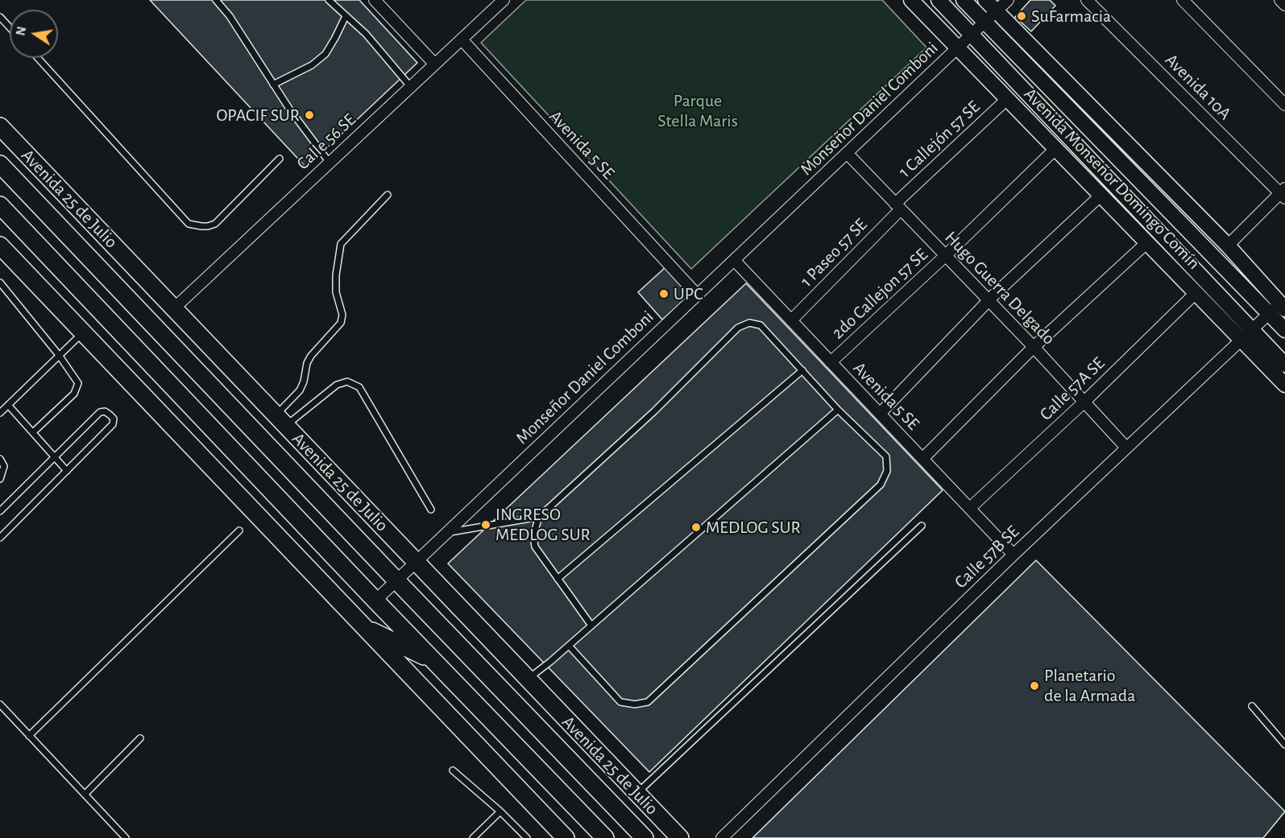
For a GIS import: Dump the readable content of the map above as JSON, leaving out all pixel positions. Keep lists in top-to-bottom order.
{
  "streets": {
    "main road": ["Avenida Monseñor Domingo Comín", "Avenida 25 de Julio"],
    "street": [
      "Avenida 10A",
      "Monseñor Daniel Comboni",
      "1 Callejón 57 SE",
      "Calle 56 SE",
      "Avenida 5 SE",
      "1 Paseo 57 SE",
      "Hugo Guerra Delgado",
      "2do Callejon 57 SE",
      "Calle 57A SE",
      "Calle 57B SE"
    ]
  },
  "crossings": [
    ["Monseñor Daniel Comboni", "Avenida 5 SE"],
    ["Monseñor Daniel Comboni", "Avenida Monseñor Domingo Comín"],
    ["Monseñor Daniel Comboni", "Avenida 25 de Julio"],
    ["Monseñor Daniel Comboni", "Hugo Guerra Delgado"],
    ["1 Callejón 57 SE", "Avenida Monseñor Domingo Comín"],
    ["1 Callejón 57 SE", "1 Paseo 57 SE"],
    ["1 Callejón 57 SE", "Hugo Guerra Delgado"],
    ["Calle 56 SE", "Avenida 5 SE"],
    ["Calle 56 SE", "Avenida 25 de Julio"],
    ["Avenida 5 SE", "1 Paseo 57 SE"],
    ["Avenida 5 SE", "2do Callejon 57 SE"],
    ["Avenida 5 SE", "Calle 57A SE"],
    ["Avenida 5 SE", "Calle 57B SE"],
    ["Avenida Monseñor Domingo Comín", "2do Callejon 57 SE"],
    ["Avenida Monseñor Domingo Comín", "Calle 57A SE"],
    ["Avenida Monseñor Domingo Comín", "Calle 57B SE"],
    ["1 Paseo 57 SE", "Hugo Guerra Delgado"],
    ["Hugo Guerra Delgado", "2do Callejon 57 SE"],
    ["Hugo Guerra Delgado", "Calle 57A SE"],
    ["Hugo Guerra Delgado", "Calle 57B SE"]
  ],
  "parks": ["Parque Stella Maris"],
  "places": [
    "SuFarmacia",
    "OPACIF SUR",
    "UPC",
    "INGRESO MEDLOG SUR",
    "MEDLOG SUR",
    "Planetario de la Armada"
  ],
  "north": "left"
}
